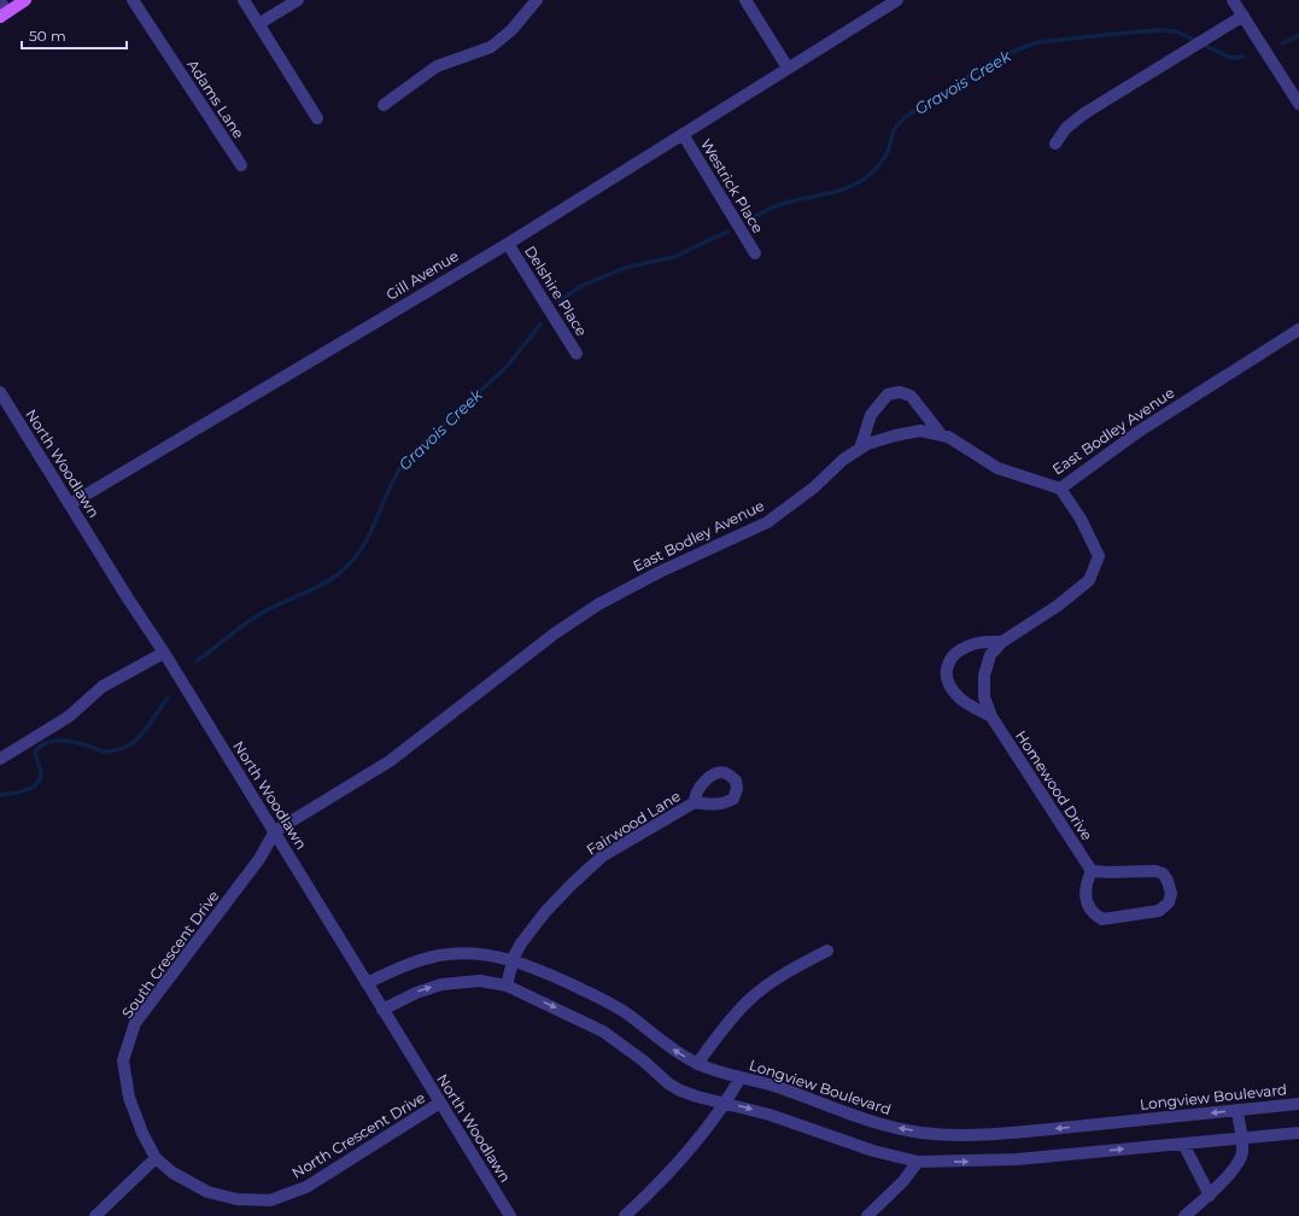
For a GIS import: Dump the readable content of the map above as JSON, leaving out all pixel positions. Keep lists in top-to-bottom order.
{
  "streets": {
    "street": [
      "Adams Lane",
      "Westrick Place",
      "Gill Avenue",
      "Delshire Place",
      "East Bodley Avenue",
      "North Woodlawn",
      "Homewood Drive",
      "Fairwood Lane",
      "South Crescent Drive",
      "Longview Boulevard",
      "North Crescent Drive"
    ]
  },
  "crossings": [
    ["Westrick Place", "Gill Avenue"],
    ["Gill Avenue", "Delshire Place"],
    ["Gill Avenue", "North Woodlawn"],
    ["East Bodley Avenue", "North Woodlawn"],
    ["East Bodley Avenue", "Homewood Drive"],
    ["East Bodley Avenue", "South Crescent Drive"],
    ["North Woodlawn", "South Crescent Drive"],
    ["North Woodlawn", "Longview Boulevard"],
    ["North Woodlawn", "North Crescent Drive"],
    ["Fairwood Lane", "Longview Boulevard"],
    ["South Crescent Drive", "North Crescent Drive"]
  ],
  "water": ["Gravois Creek"],
  "scale_bar": "50 m"
}
